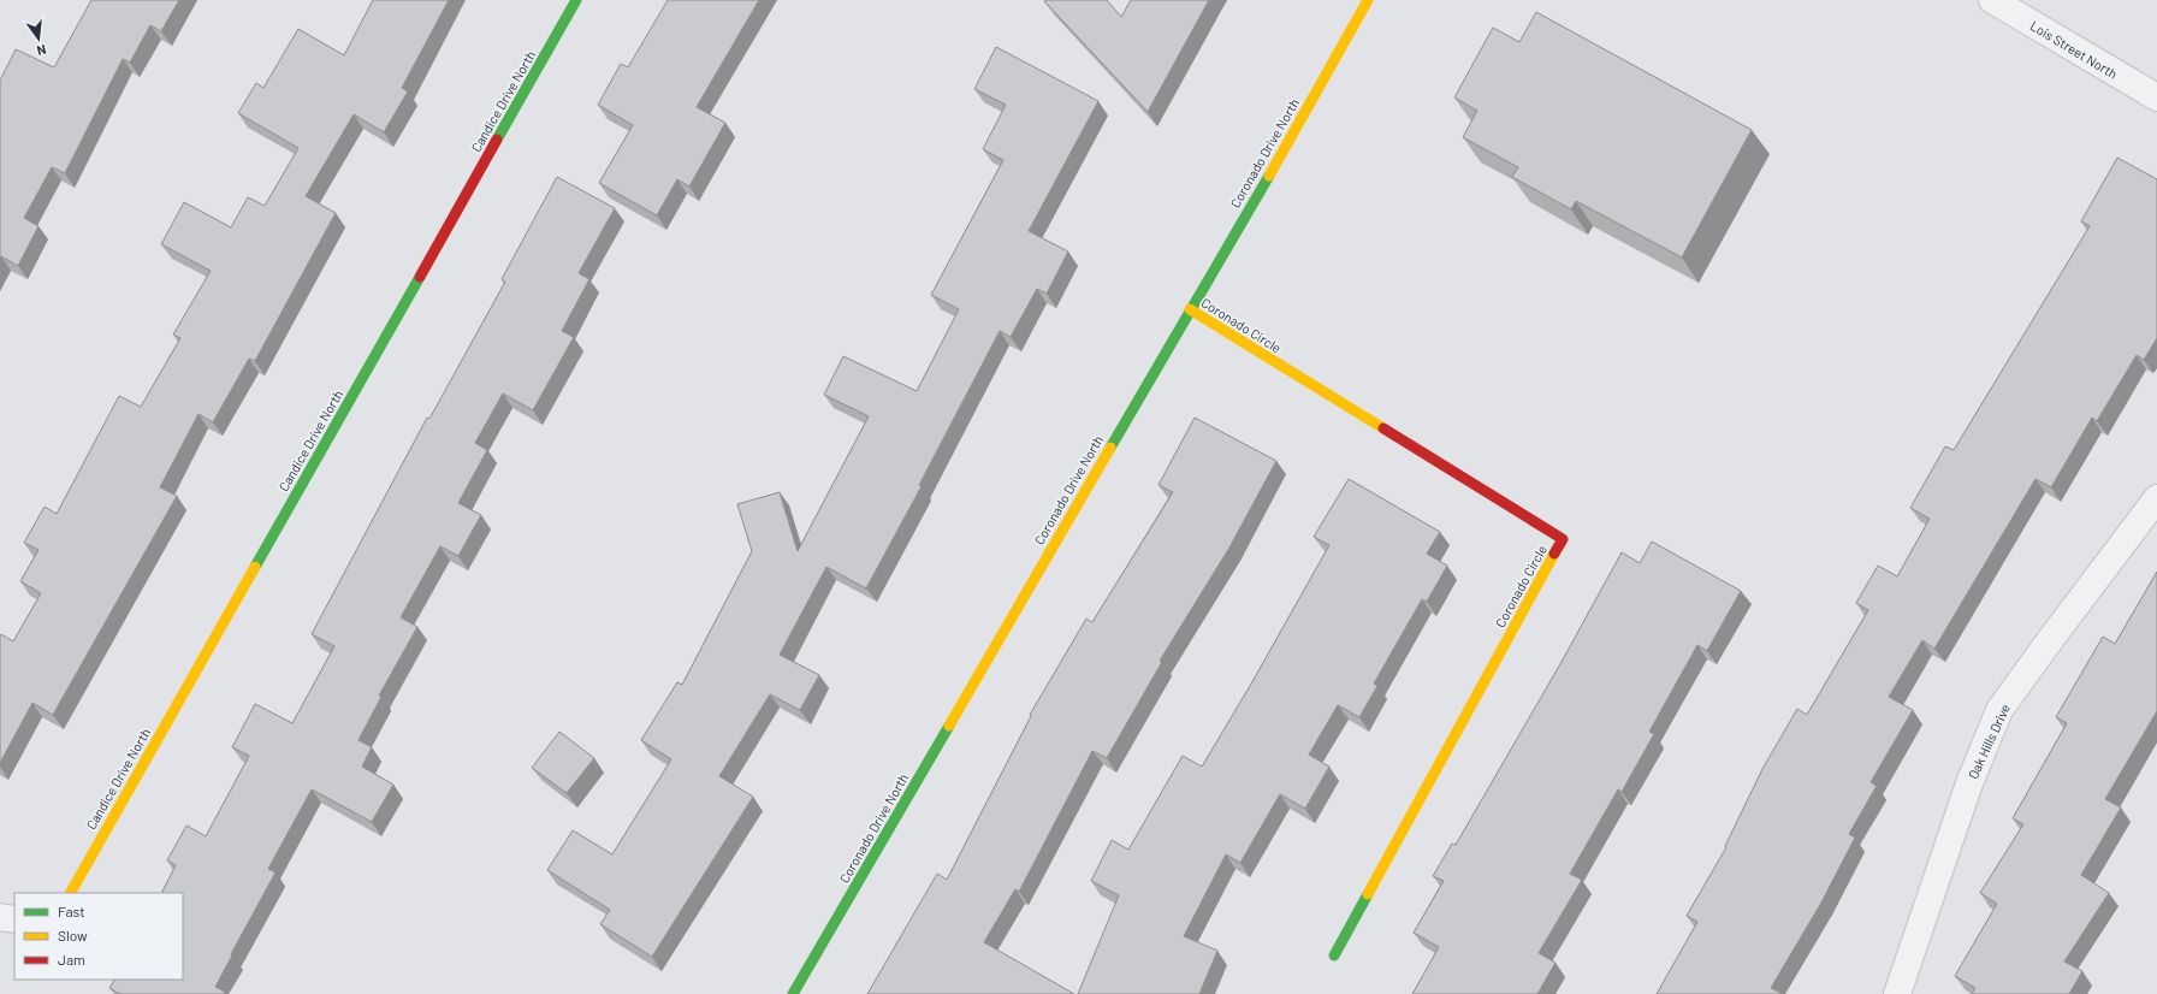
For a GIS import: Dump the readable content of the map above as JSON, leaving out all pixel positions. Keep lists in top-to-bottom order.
{
  "streets": {
    "street": [
      "Lois Street North",
      "Candice Drive North",
      "Coronado Drive North",
      "Coronado Circle",
      "Oak Hills Drive"
    ]
  },
  "crossings": [
    ["Coronado Drive North", "Coronado Circle"]
  ],
  "legend": ["Fast", "Slow", "Jam"],
  "north": "bottom"
}
